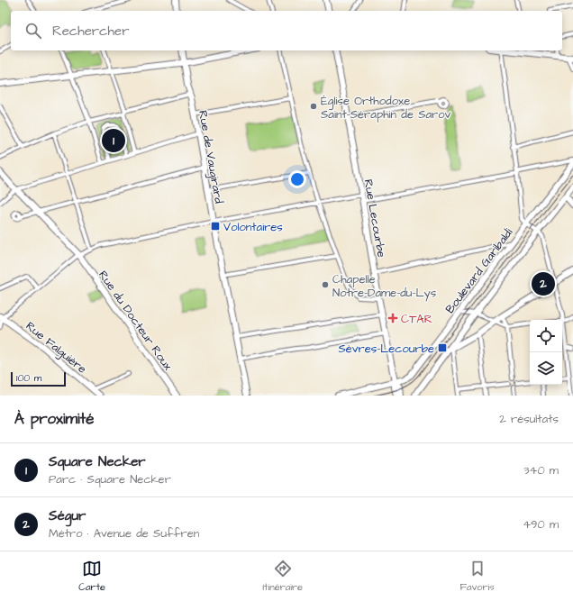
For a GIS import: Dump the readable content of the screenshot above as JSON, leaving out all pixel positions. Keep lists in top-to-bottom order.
{
  "streets": {
    "main road": [
      "Rue de Vaugirard",
      "Rue Lecourbe",
      "Boulevard Garibaldi",
      "Rue du Docteur Roux",
      "Rue Falguière"
    ]
  },
  "crossings": [
    ["Rue Lecourbe", "Boulevard Garibaldi"]
  ],
  "places": {
    "other": ["Église Orthodoxe Saint-Séraphin de Sarov", "Chapelle Notre-Dame-du-Lys"],
    "transit": ["Volontaires", "Sèvres-Lecourbe"],
    "health": ["CTAR"]
  },
  "scale_bar": "100 m",
  "page": {
    "search": "Rechercher",
    "pins": ["1", "2"],
    "scale": "100 m",
    "heading": ["À proximité", "2 résultats"],
    "list": [
      {
        "mark": "1",
        "name": "Square Necker",
        "note": "Parc · Square Necker",
        "value": "340 m"
      },
      {
        "mark": "2",
        "name": "Ségur",
        "note": "Métro · Avenue de Suffren",
        "value": "490 m"
      }
    ],
    "nav": ["Carte", "Itinéraire", "Favoris"]
  }
}
